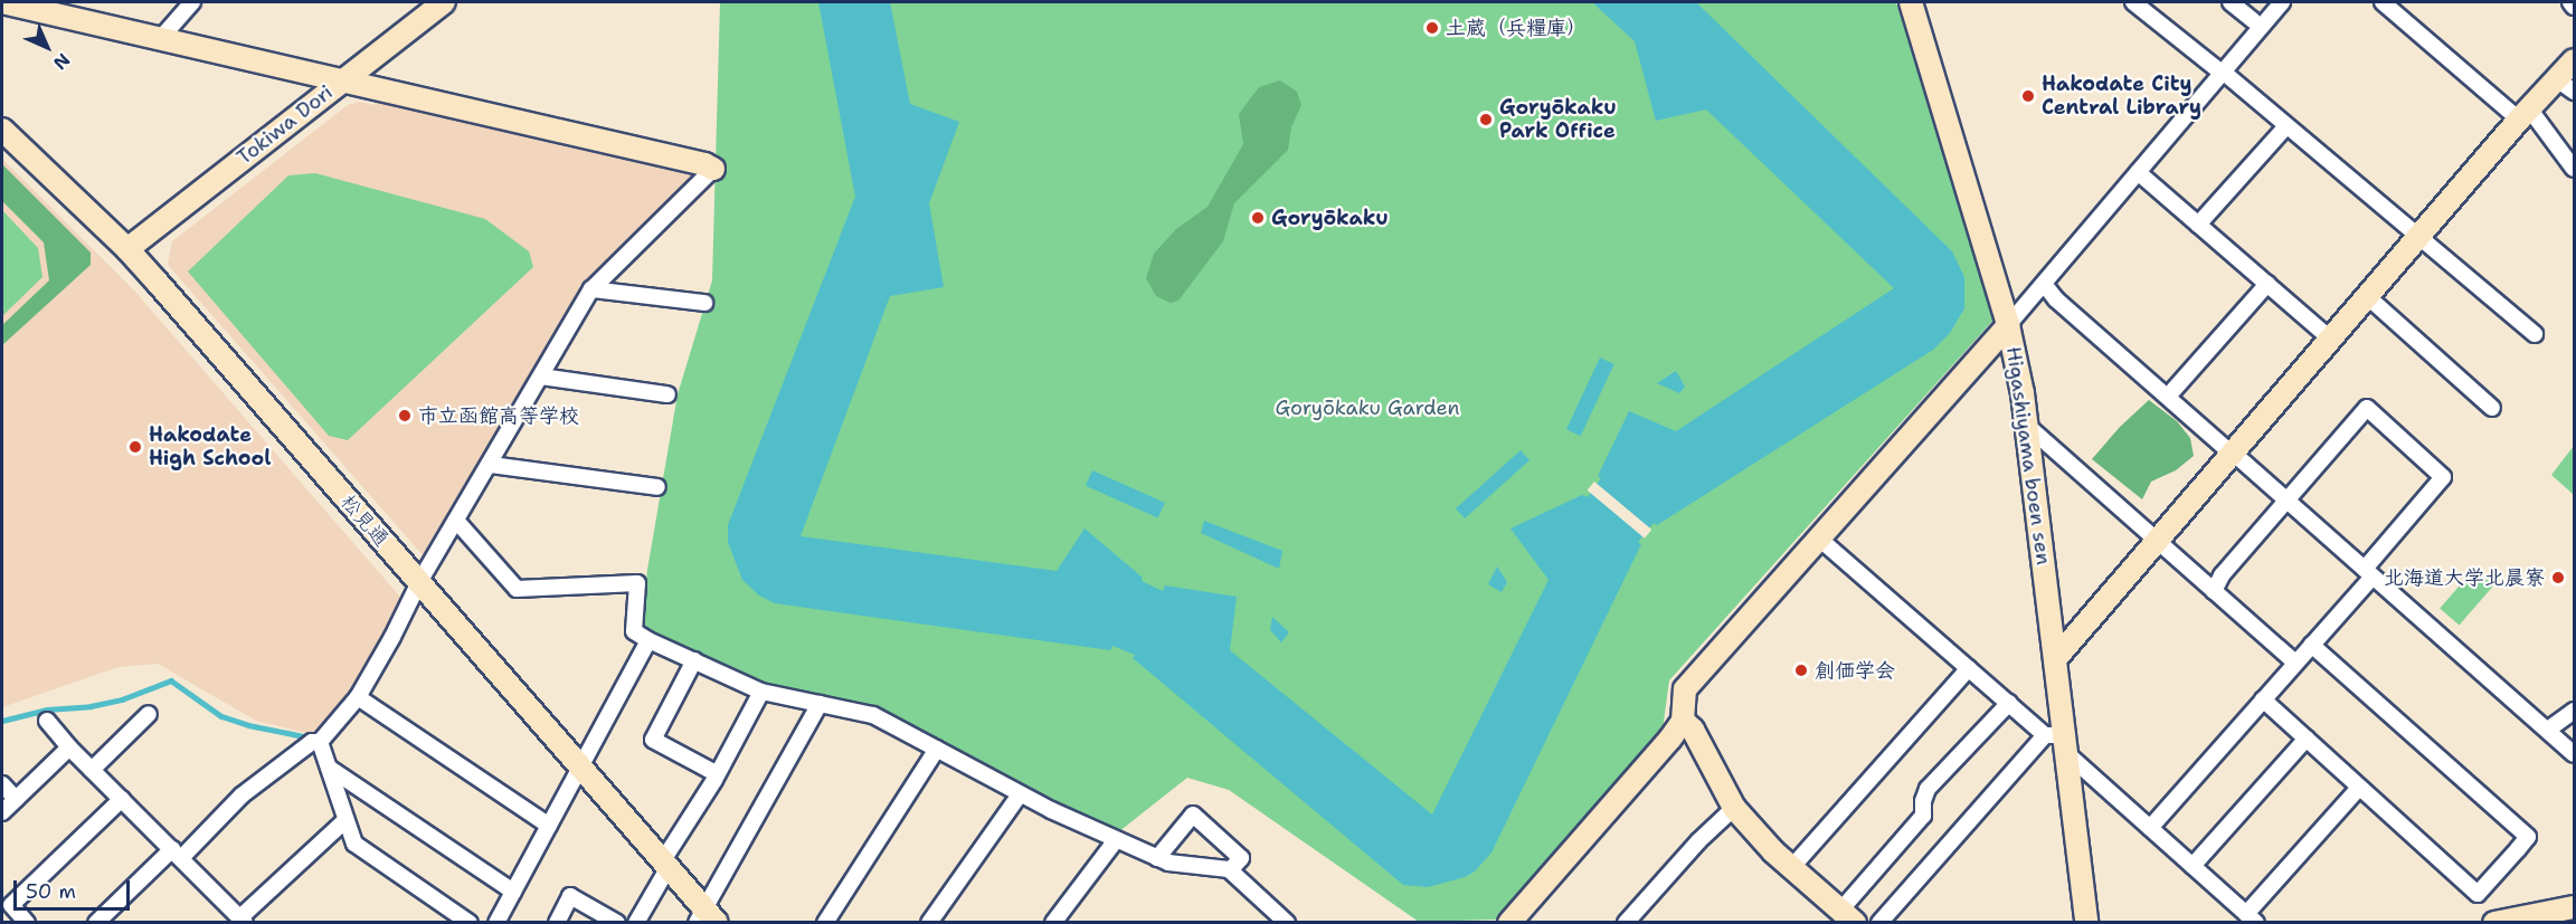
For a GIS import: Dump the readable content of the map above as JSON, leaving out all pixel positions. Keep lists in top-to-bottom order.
{
  "streets": {
    "street": ["Tokiwa Dori", "Higashiyama boen sen", "松見通"]
  },
  "crossings": [
    ["Tokiwa Dori", "松見通"]
  ],
  "parks": ["Goryōkaku Garden"],
  "places": [
    "土蔵（兵糧庫）",
    "Hakodate City Central Library",
    "Goryōkaku Park Office",
    "Goryōkaku",
    "市立函館高等学校",
    "Hakodate High School",
    "北海道大学北晨寮",
    "創価学会"
  ],
  "scale_bar": "50 m",
  "north": "bottom right"
}
